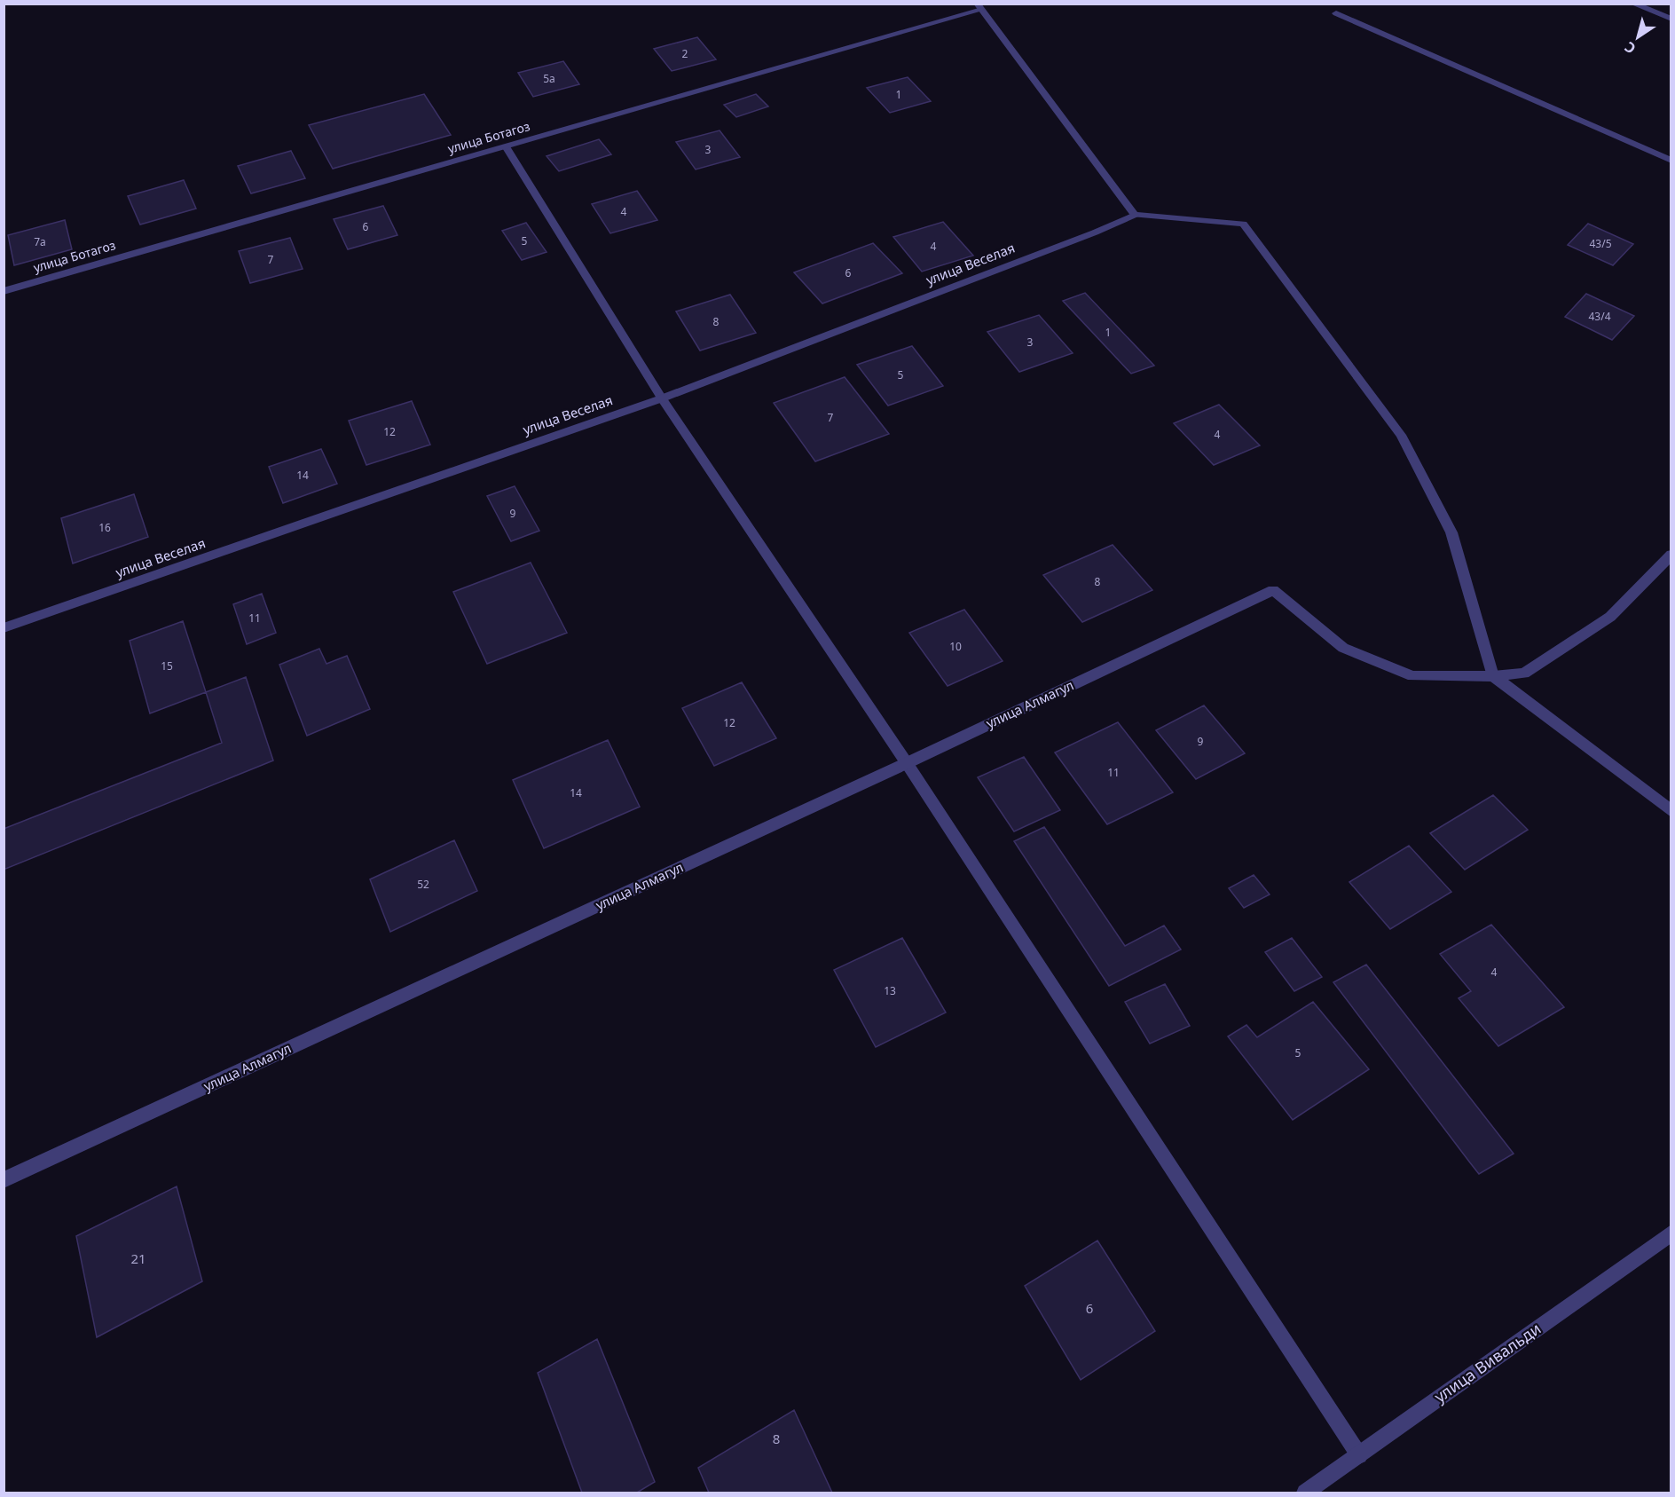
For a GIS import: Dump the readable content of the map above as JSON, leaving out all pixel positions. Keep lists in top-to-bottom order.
{
  "streets": {
    "street": [
      "улица Ботагоз",
      "улица Веселая",
      "улица Алмагул",
      "улица Вивальди"
    ]
  },
  "house_numbers": [
    "2",
    "5а",
    "1",
    "3",
    "4",
    "6",
    "5",
    "7а",
    "43/5",
    "4",
    "7",
    "6",
    "43/4",
    "8",
    "1",
    "3",
    "5",
    "7",
    "12",
    "4",
    "14",
    "9",
    "16",
    "8",
    "11",
    "10",
    "15",
    "12",
    "9",
    "11",
    "14",
    "52",
    "4",
    "13",
    "5",
    "21",
    "6",
    "8"
  ],
  "north": "bottom left"
}
